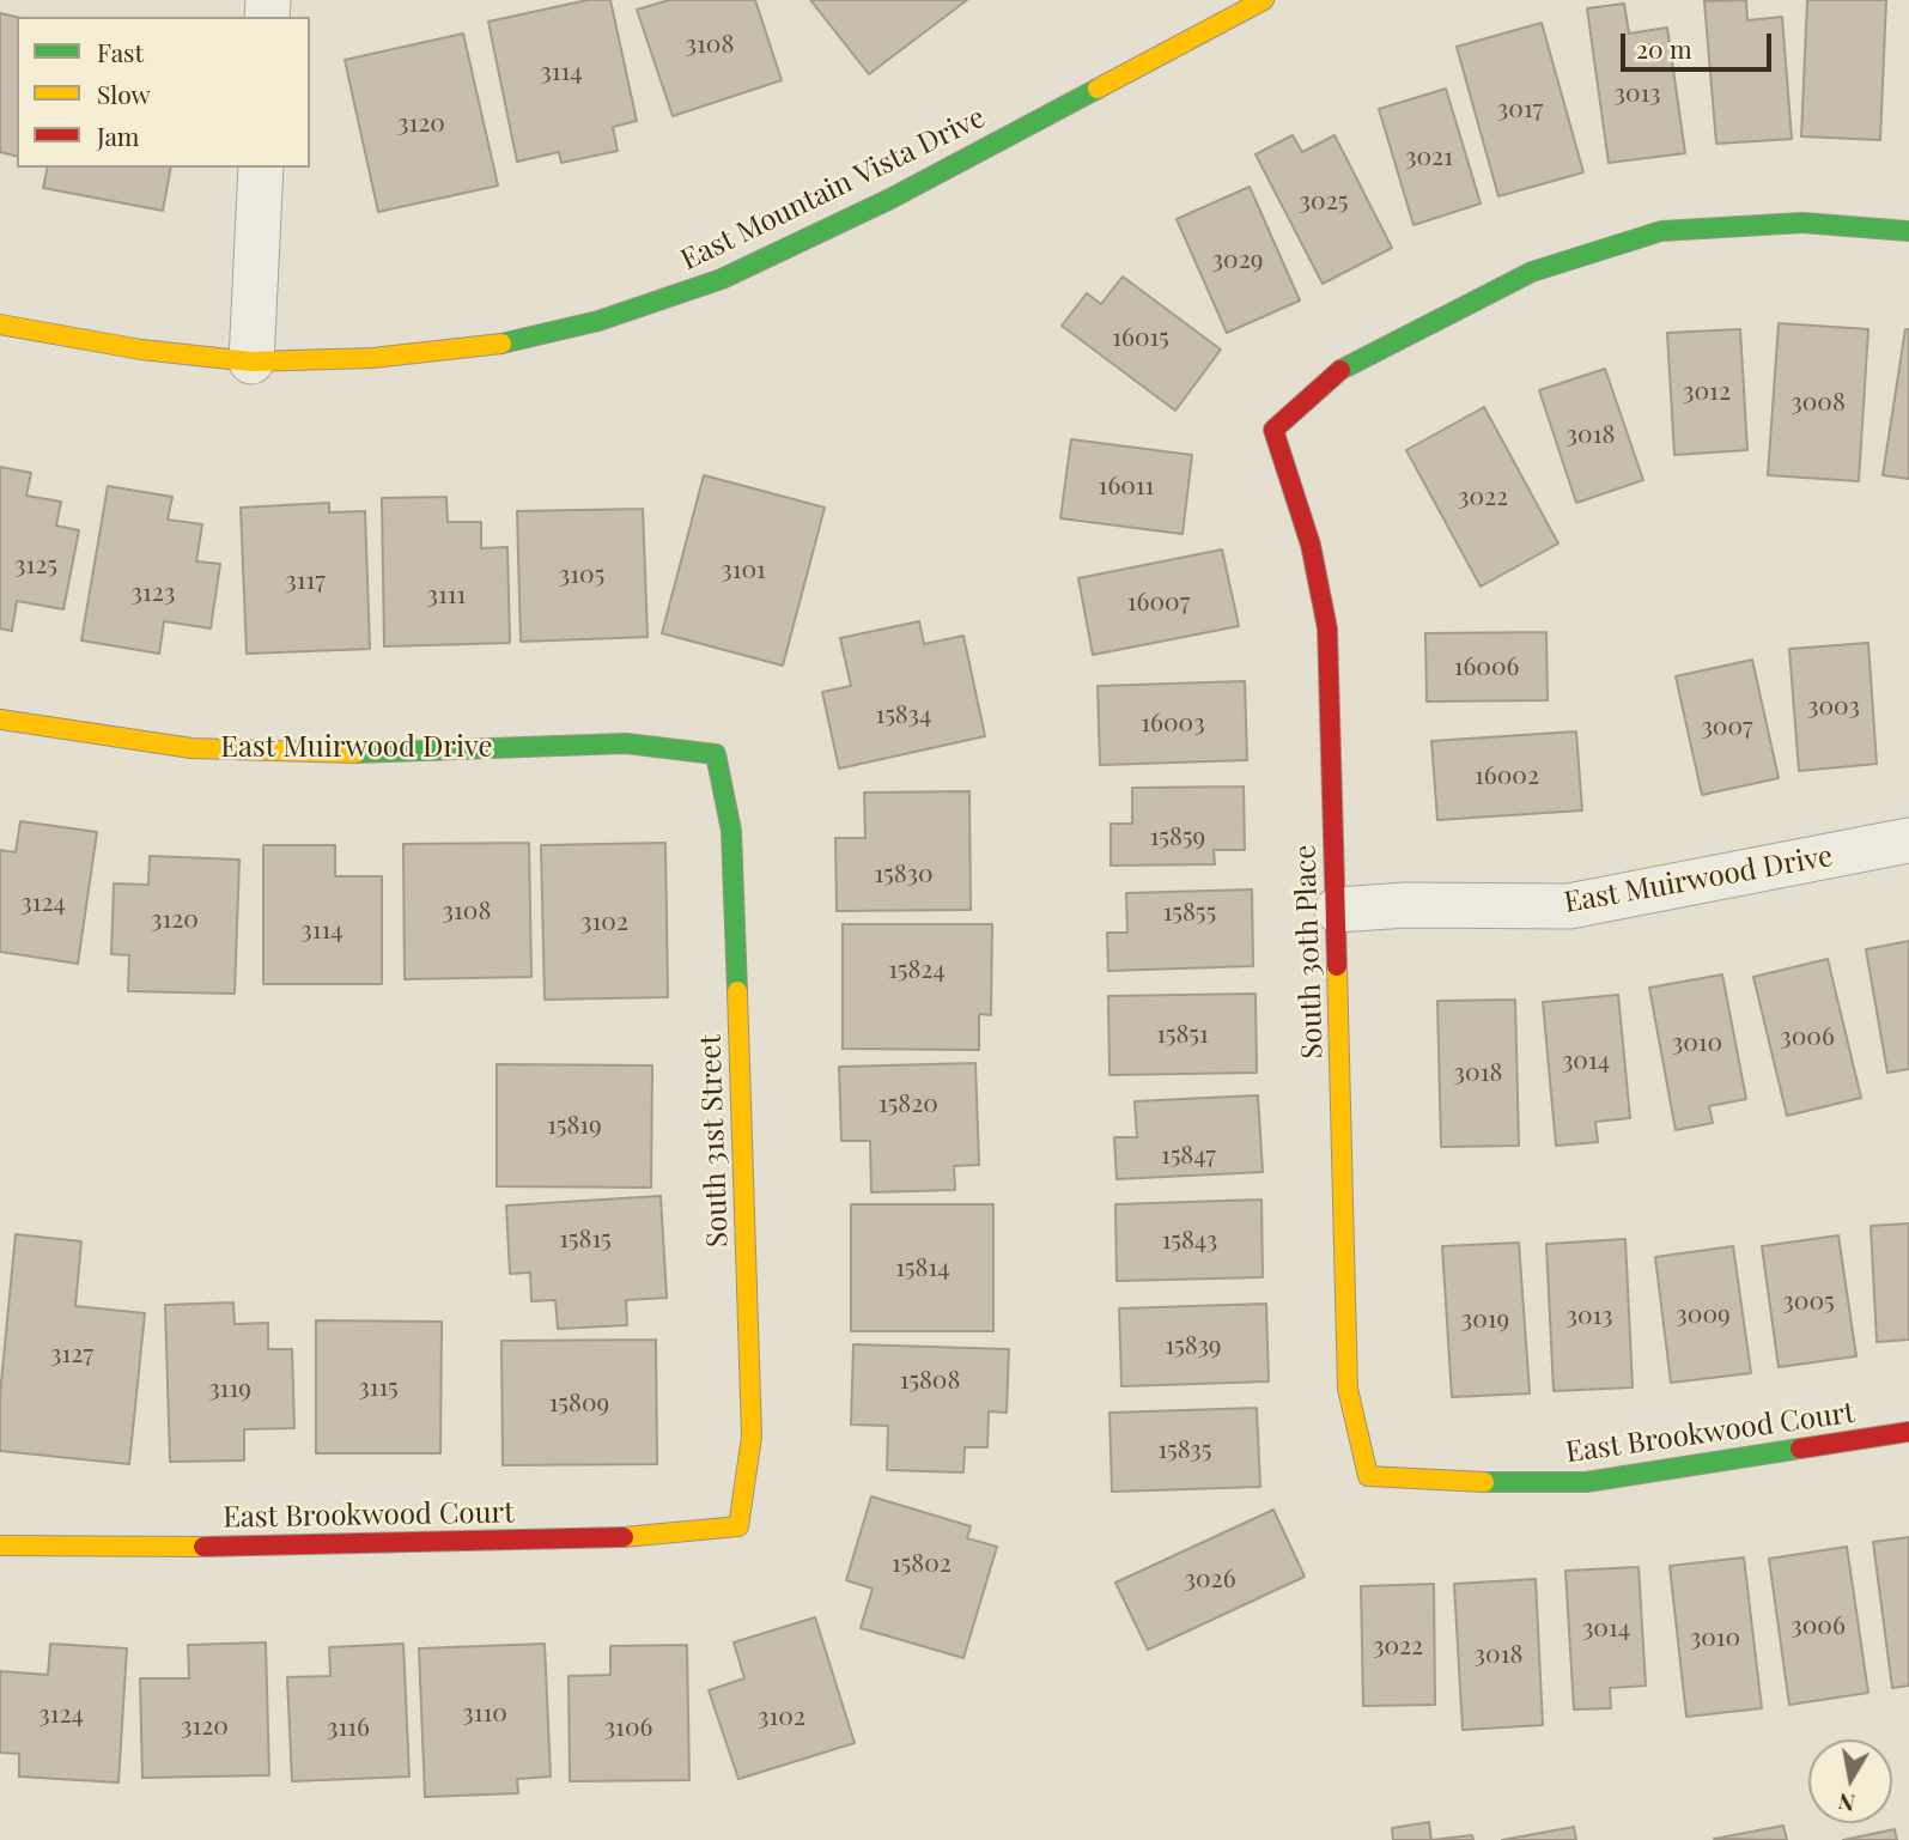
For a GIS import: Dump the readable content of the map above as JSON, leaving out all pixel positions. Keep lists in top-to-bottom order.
{
  "streets": {
    "street": [
      "East Mountain Vista Drive",
      "East Muirwood Drive",
      "South 30th Place",
      "South 31st Street",
      "East Brookwood Court"
    ]
  },
  "crossings": [
    ["East Muirwood Drive", "South 30th Place"],
    ["East Muirwood Drive", "South 31st Street"],
    ["South 30th Place", "East Brookwood Court"],
    ["South 31st Street", "East Brookwood Court"]
  ],
  "house_numbers": [
    "3108",
    "3114",
    "3013",
    "3017",
    "3120",
    "3021",
    "3025",
    "3029",
    "16015",
    "3012",
    "3008",
    "3018",
    "16011",
    "3022",
    "3125",
    "3101",
    "3105",
    "3117",
    "3123",
    "3111",
    "16007",
    "16006",
    "3003",
    "15834",
    "16003",
    "3007",
    "16002",
    "15859",
    "15830",
    "3124",
    "3108",
    "15855",
    "3120",
    "3102",
    "3114",
    "15824",
    "15851",
    "3006",
    "3010",
    "3014",
    "3018",
    "15820",
    "15819",
    "15847",
    "15815",
    "15843",
    "15814",
    "3005",
    "3009",
    "3013",
    "3019",
    "15839",
    "3127",
    "15808",
    "3115",
    "3119",
    "15809",
    "15835",
    "15802",
    "3026",
    "3006",
    "3014",
    "3010",
    "3022",
    "3018",
    "3110",
    "3124",
    "3102",
    "3120",
    "3116",
    "3106"
  ],
  "legend": ["Fast", "Slow", "Jam"],
  "scale_bar": "20 m",
  "north": "bottom"
}
